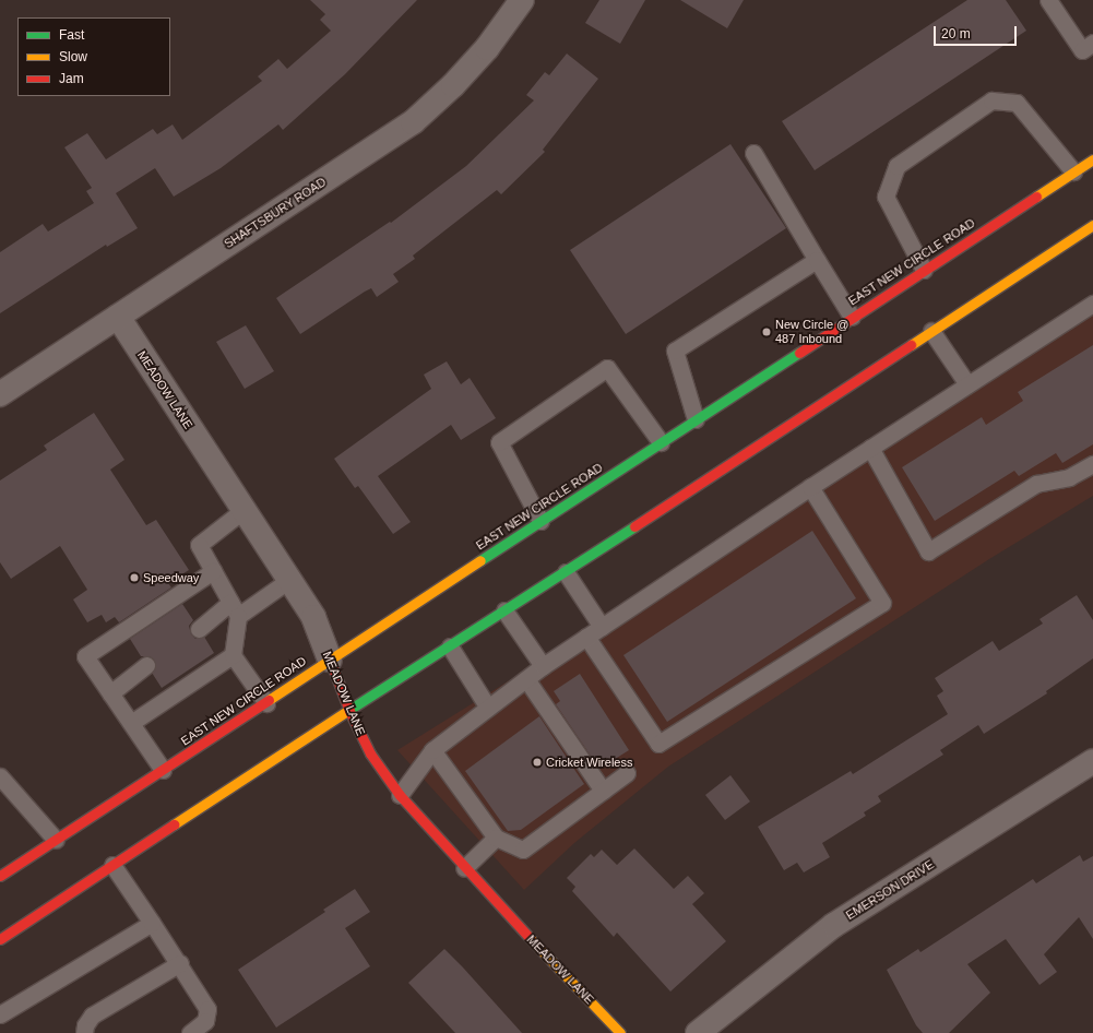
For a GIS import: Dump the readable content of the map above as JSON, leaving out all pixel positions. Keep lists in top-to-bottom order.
{
  "streets": {
    "main road": ["EAST NEW CIRCLE ROAD", "MEADOW LANE"],
    "street": ["SHAFTSBURY ROAD", "EMERSON DRIVE"]
  },
  "crossings": [
    ["SHAFTSBURY ROAD", "MEADOW LANE"],
    ["EAST NEW CIRCLE ROAD", "MEADOW LANE"]
  ],
  "places": ["New Circle @ 487 Inbound", "Speedway", "Cricket Wireless"],
  "legend": ["Fast", "Slow", "Jam"],
  "scale_bar": "20 m"
}
